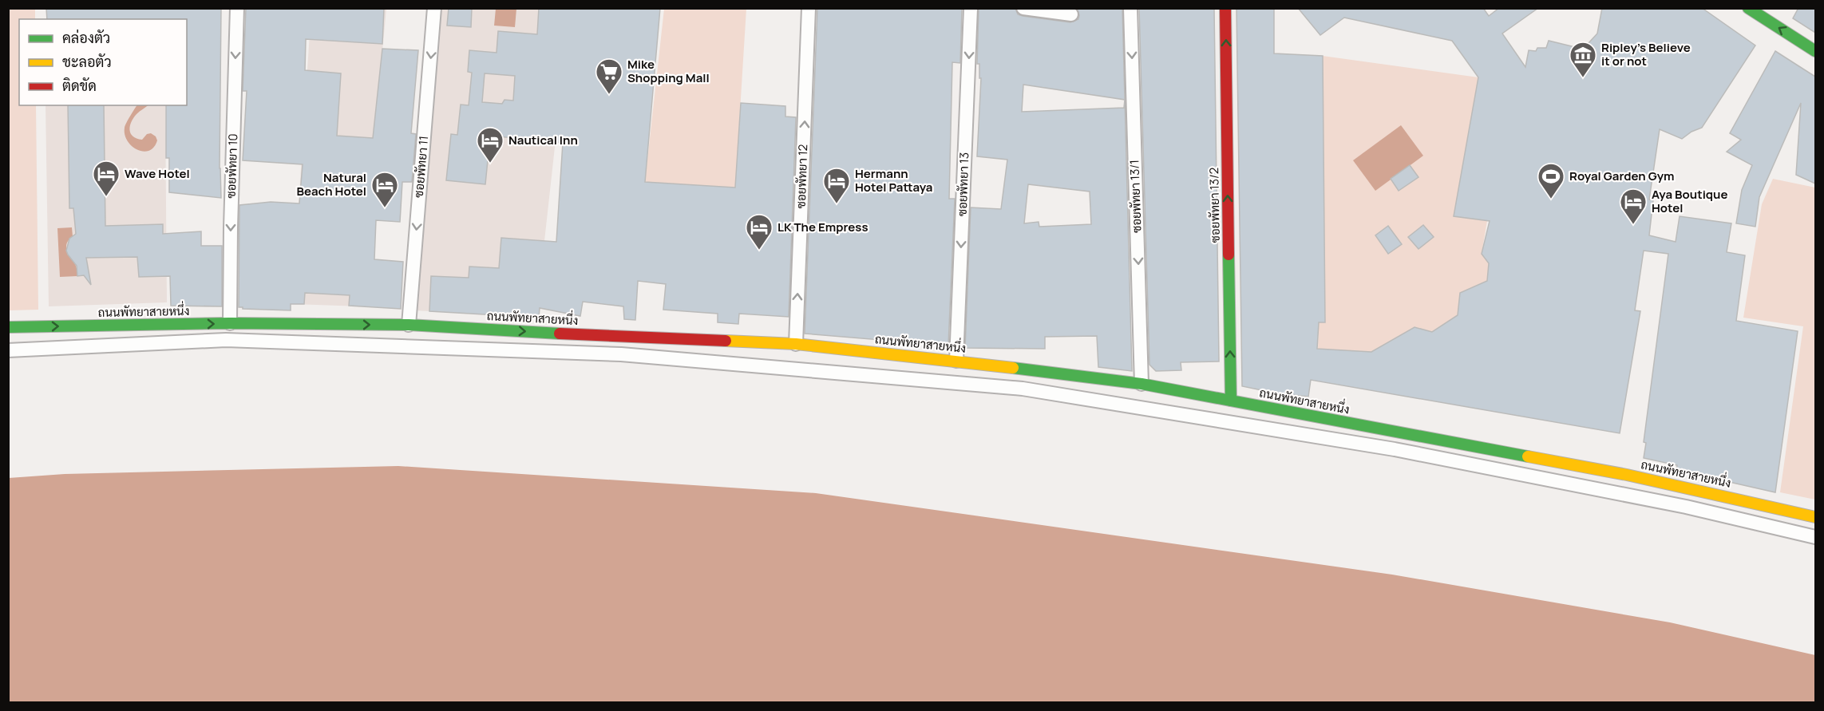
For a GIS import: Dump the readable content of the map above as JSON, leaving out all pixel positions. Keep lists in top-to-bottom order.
{
  "streets": {
    "main road": ["ซอยพัทยา 13/2", "ถนนพัทยาสายหนึ่ง"],
    "street": [
      "ซอยพัทยา 10",
      "ซอยพัทยา 11",
      "ซอยพัทยา 12",
      "ซอยพัทยา 13",
      "ซอยพัทยา 13/1"
    ]
  },
  "crossings": [
    ["ซอยพัทยา 10", "ถนนพัทยาสายหนึ่ง"],
    ["ซอยพัทยา 11", "ถนนพัทยาสายหนึ่ง"],
    ["ซอยพัทยา 12", "ถนนพัทยาสายหนึ่ง"],
    ["ซอยพัทยา 13", "ถนนพัทยาสายหนึ่ง"],
    ["ซอยพัทยา 13/1", "ถนนพัทยาสายหนึ่ง"],
    ["ซอยพัทยา 13/2", "ถนนพัทยาสายหนึ่ง"]
  ],
  "one_way": [
    "ซอยพัทยา 10",
    "ซอยพัทยา 11",
    "ซอยพัทยา 12",
    "ซอยพัทยา 13",
    "ซอยพัทยา 13/1",
    "ซอยพัทยา 13/2",
    "ถนนพัทยาสายหนึ่ง"
  ],
  "places": {
    "museum": ["Ripley's Believe it or not"],
    "supermarket": ["Mike Shopping Mall"],
    "hotel": [
      "Nautical Inn",
      "Wave Hotel",
      "Hermann Hotel Pattaya",
      "Natural Beach Hotel",
      "Aya Boutique Hotel",
      "LK The Empress"
    ],
    "sports": ["Royal Garden Gym"]
  },
  "legend": ["คล่องตัว", "ชะลอตัว", "ติดขัด"]
}
